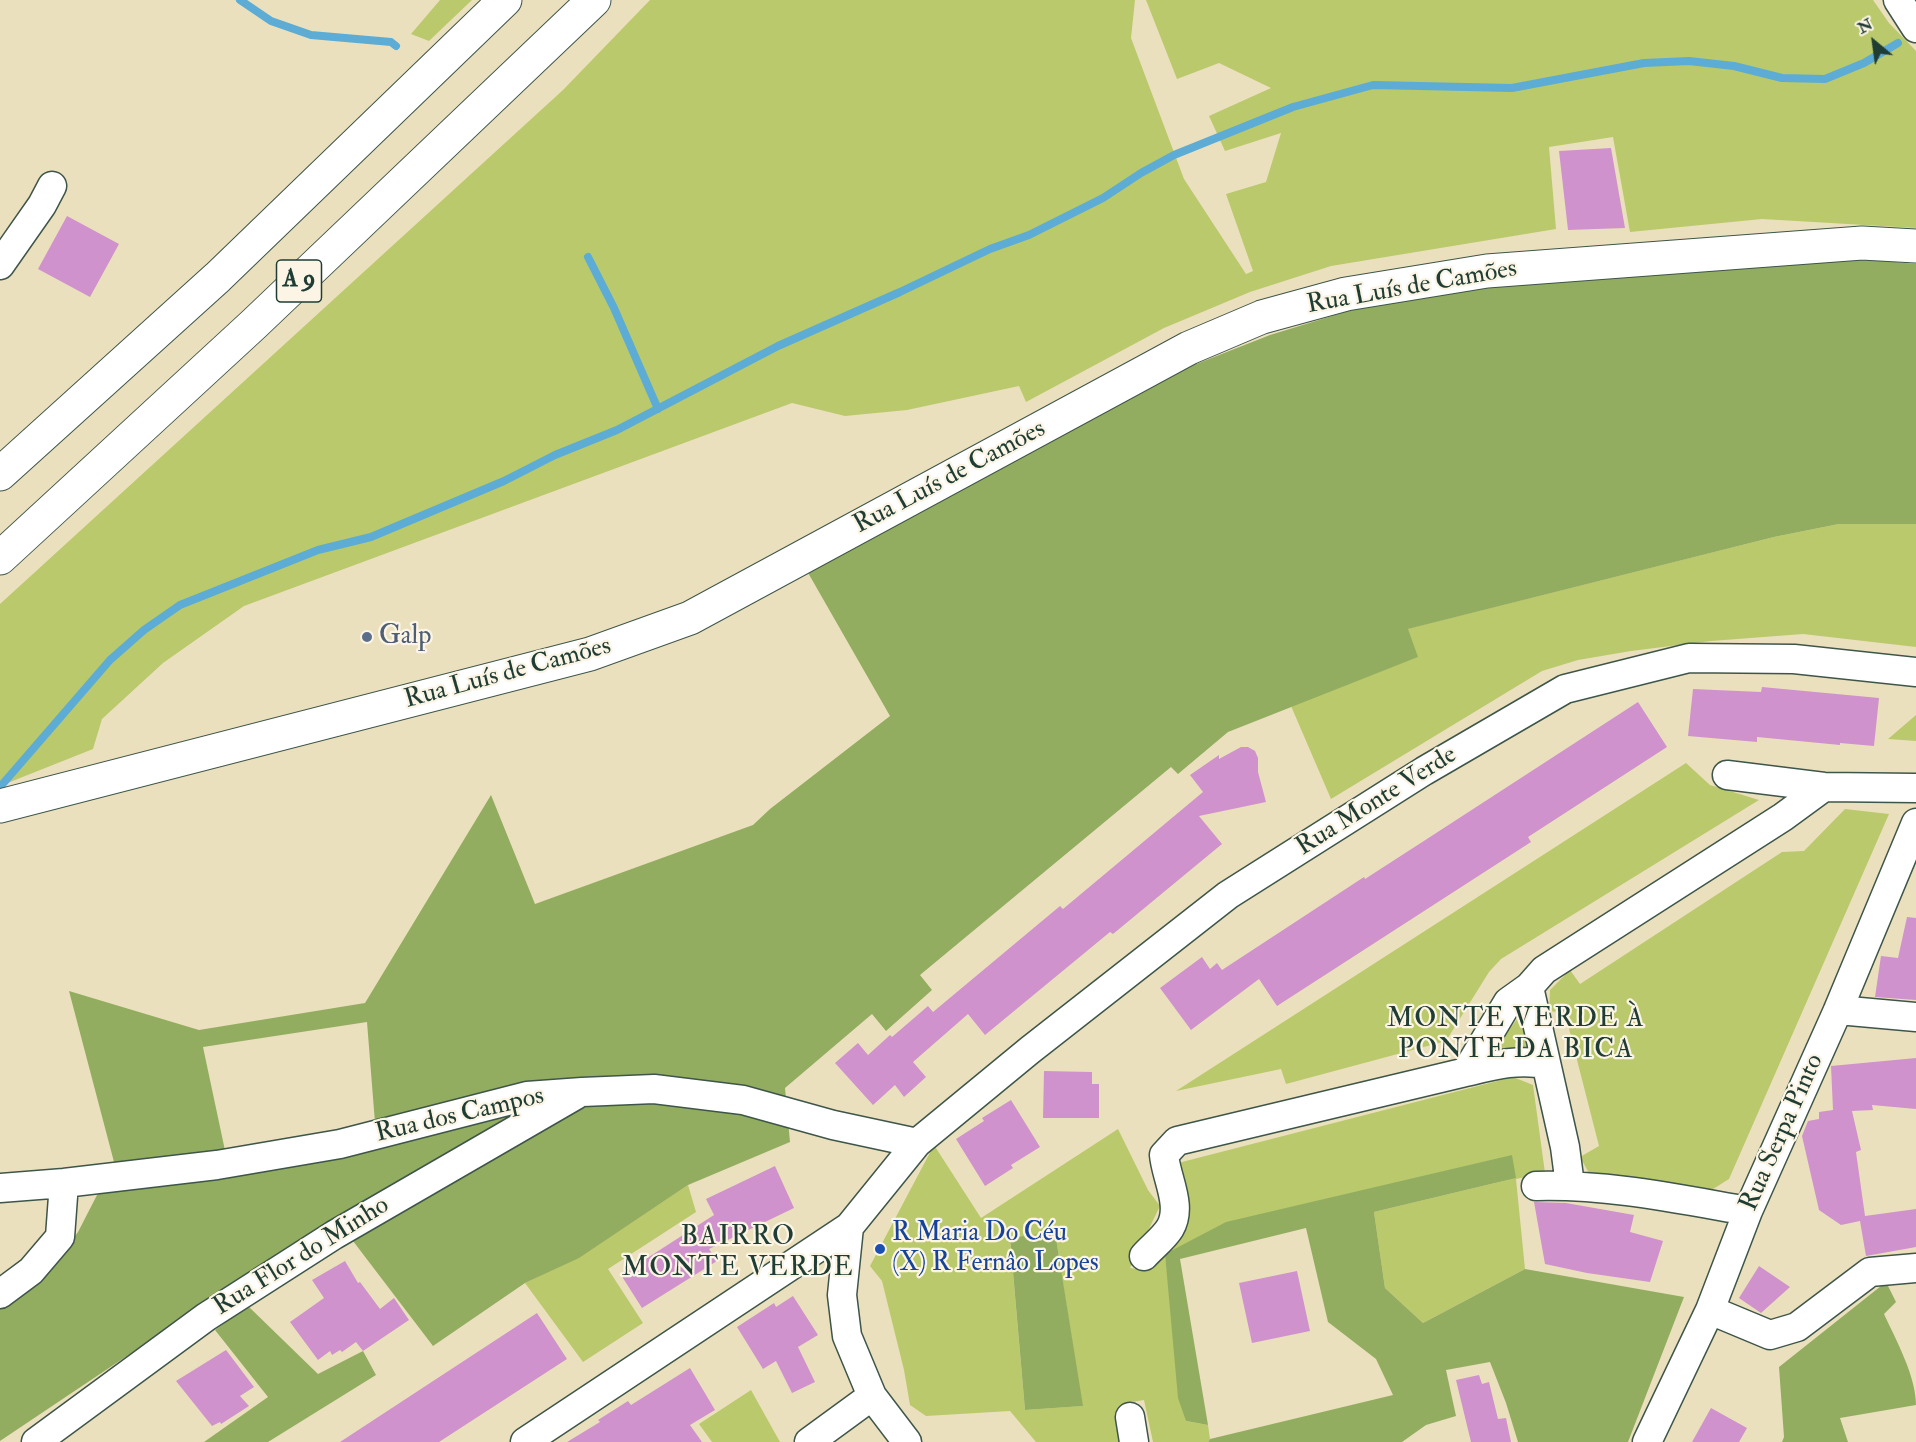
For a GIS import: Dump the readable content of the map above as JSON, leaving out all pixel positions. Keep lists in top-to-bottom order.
{
  "streets": {
    "main road": ["A 9", "Rua Luís de Camões"],
    "street": [
      "Rua Monte Verde",
      "Rua dos Campos",
      "Rua Serpa Pinto",
      "Rua Flor do Minho"
    ]
  },
  "crossings": [
    ["Rua Monte Verde", "Rua dos Campos"],
    ["Rua dos Campos", "Rua Flor do Minho"]
  ],
  "districts": ["MONTE VERDE À PONTE DA BICA", "BAIRRO MONTE VERDE"],
  "places": ["Galp", "R Maria Do Céu (X) R Fernâo Lopes"],
  "north": "top left"
}
